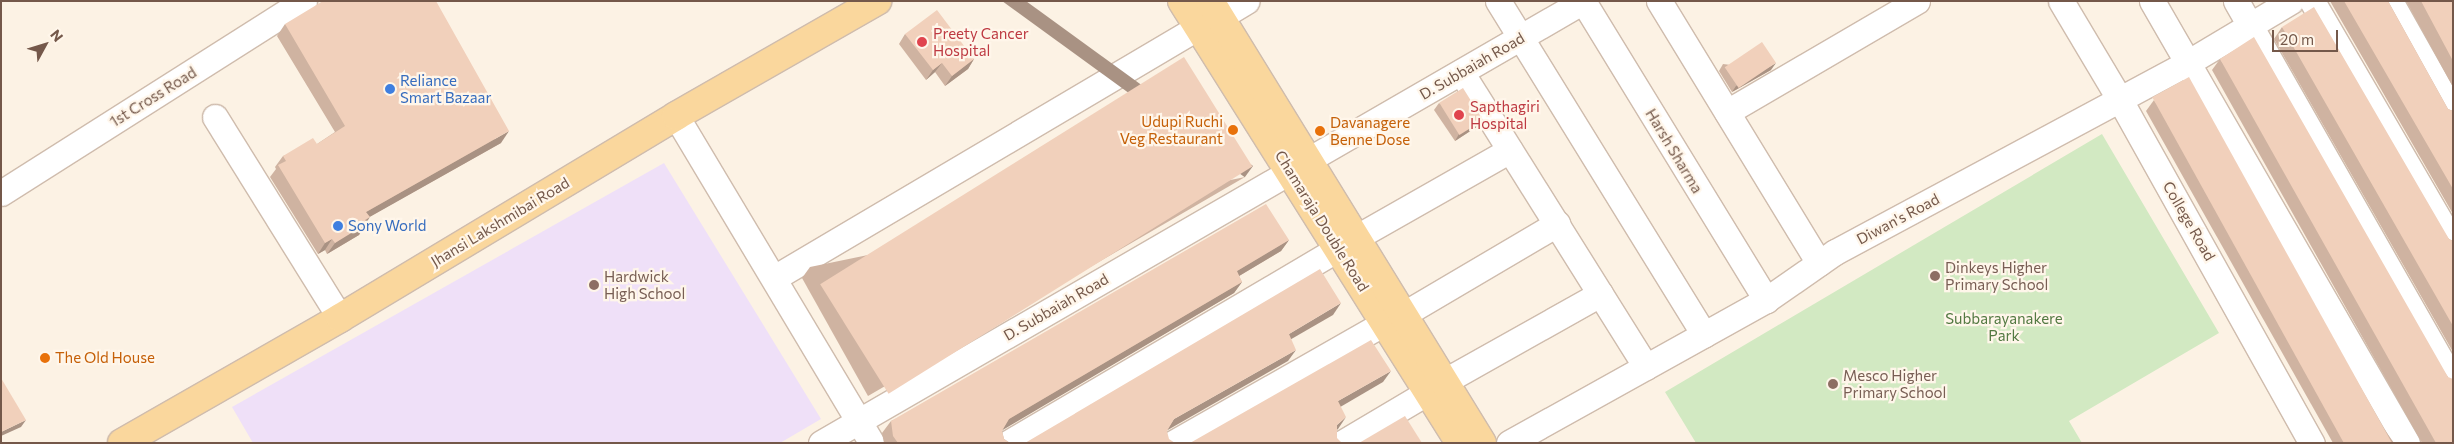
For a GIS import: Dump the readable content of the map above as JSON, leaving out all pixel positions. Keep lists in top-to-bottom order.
{
  "streets": {
    "main road": ["Chamaraja Double Road", "Jhansi Lakshmibai Road"],
    "street": [
      "D. Subbaiah Road",
      "1st Cross Road",
      "Harsh Sharma",
      "Diwan's Road",
      "College Road"
    ]
  },
  "crossings": [
    ["D. Subbaiah Road", "Harsh Sharma"],
    ["D. Subbaiah Road", "Chamaraja Double Road"],
    ["Harsh Sharma", "Diwan's Road"],
    ["Diwan's Road", "College Road"]
  ],
  "parks": ["Subbarayanakere Park"],
  "places": [
    "Preety Cancer Hospital",
    "Reliance Smart Bazaar",
    "Sapthagiri Hospital",
    "Udupi Ruchi Veg Restaurant",
    "Davanagere Benne Dose",
    "Sony World",
    "Dinkeys Higher Primary School",
    "Hardwick High School",
    "The Old House",
    "Mesco Higher Primary School"
  ],
  "scale_bar": "20 m",
  "north": "top right"
}
